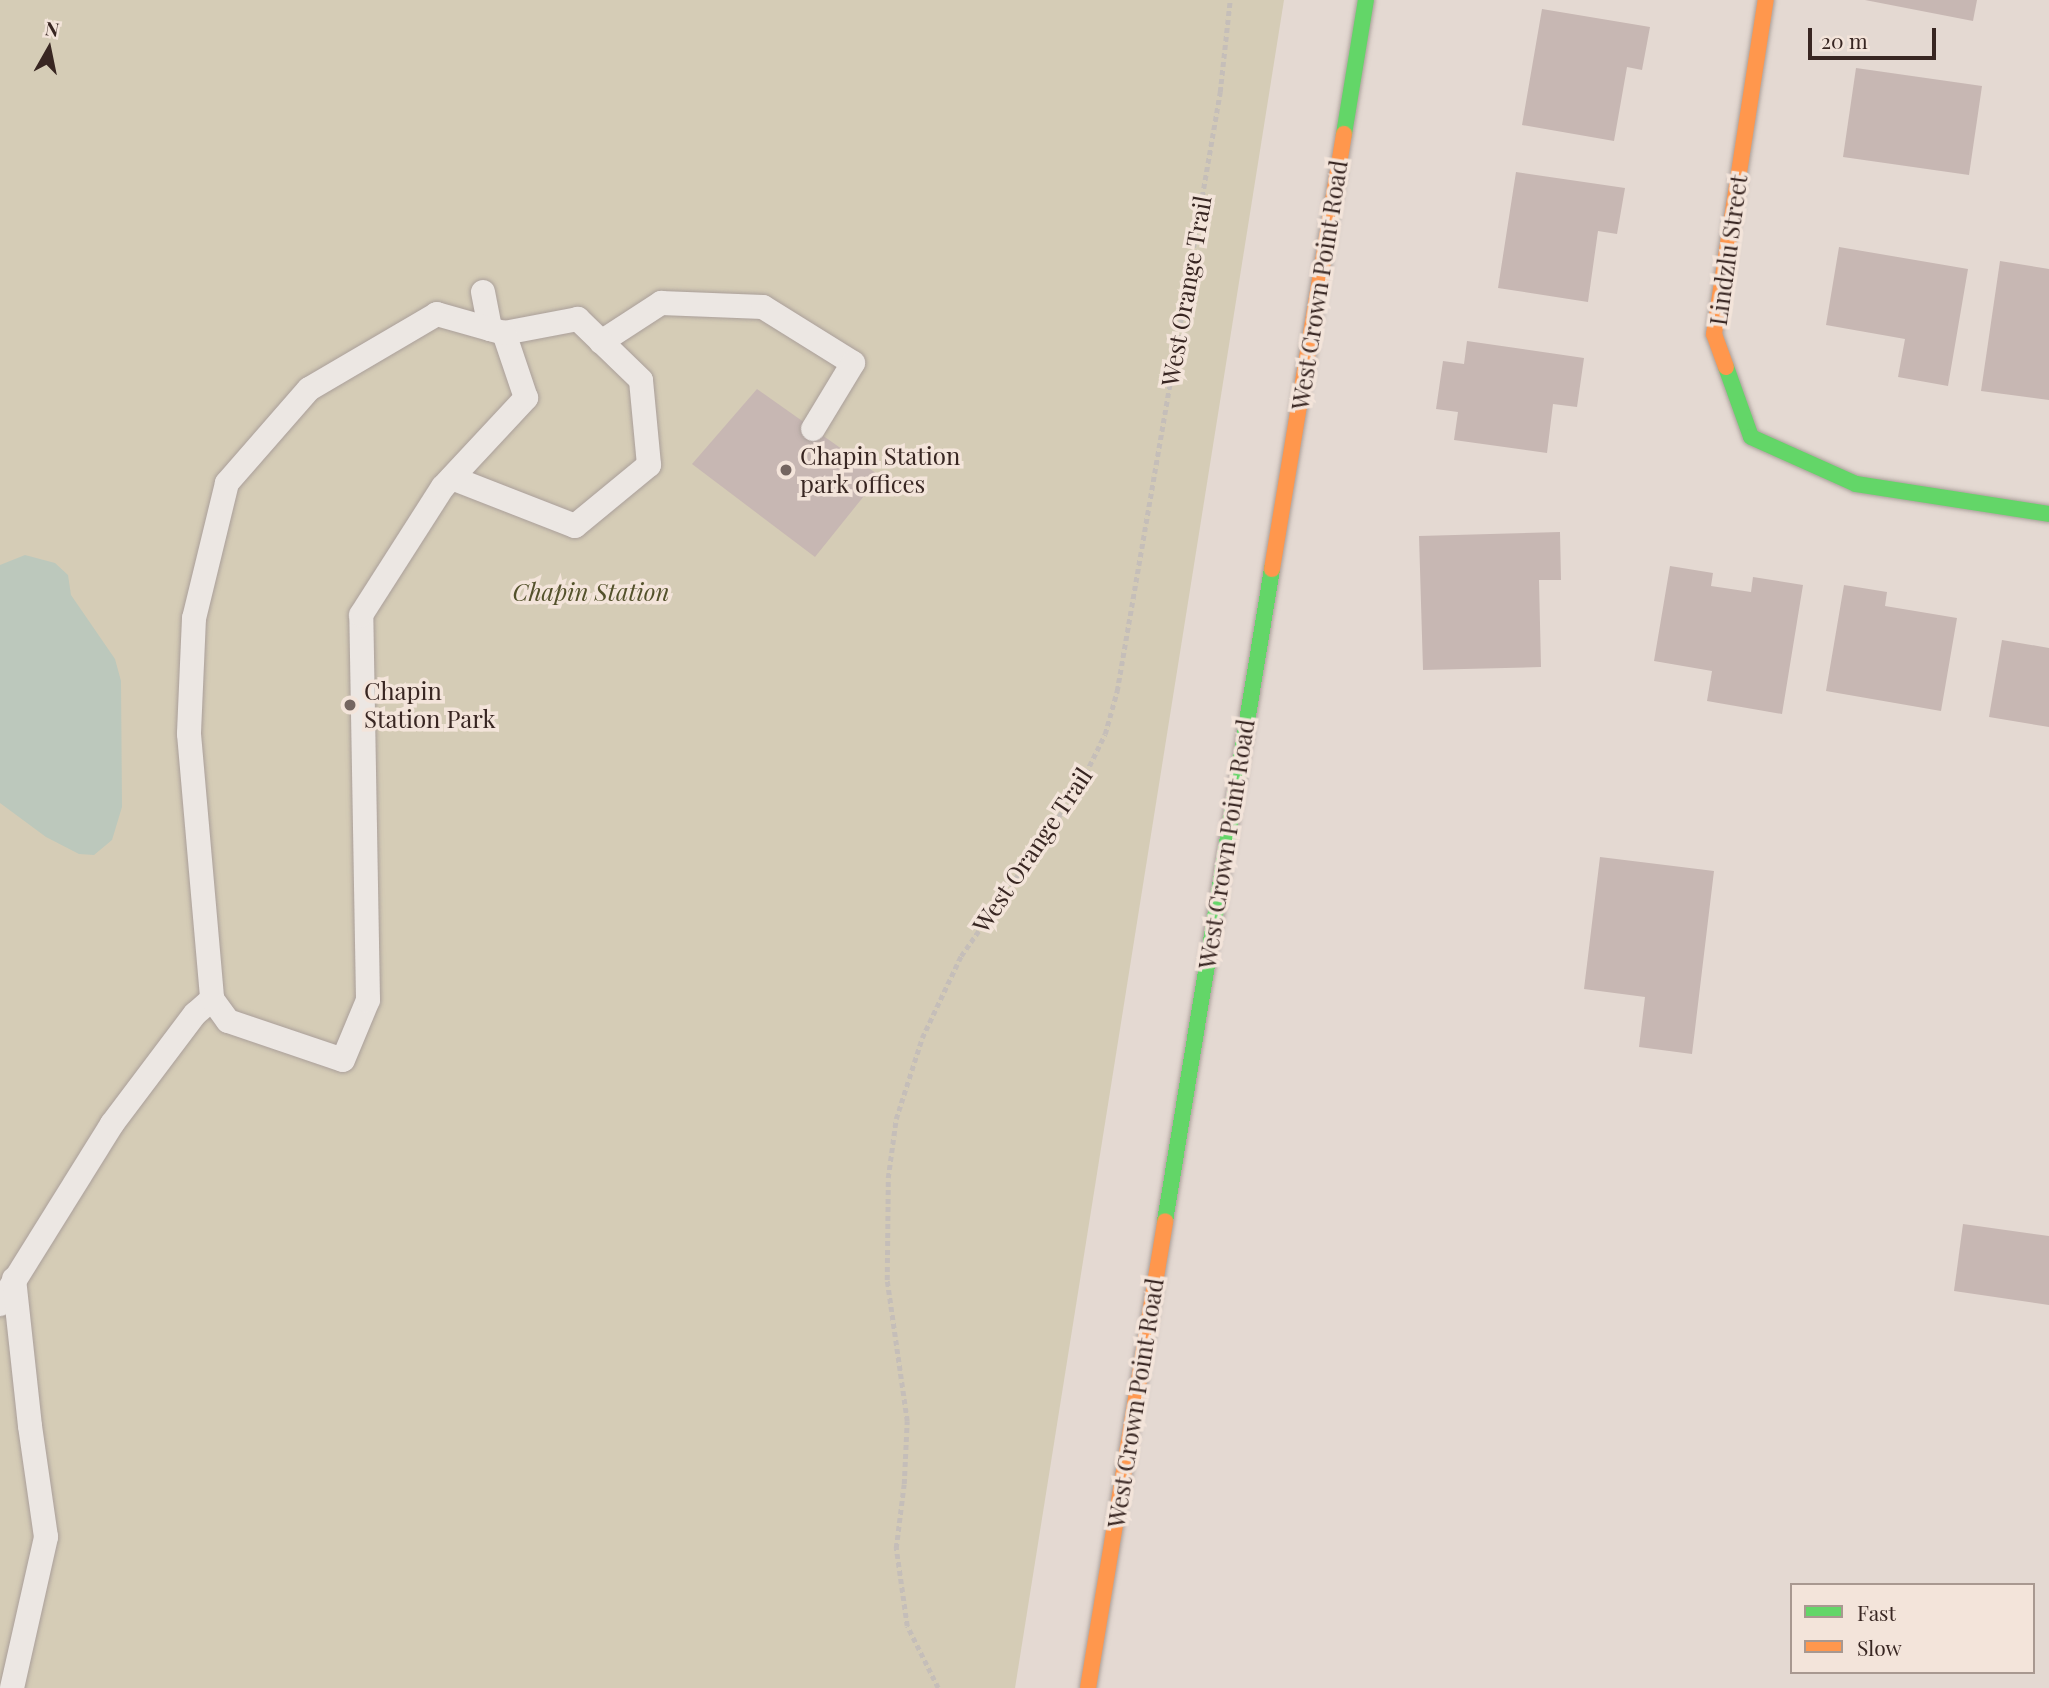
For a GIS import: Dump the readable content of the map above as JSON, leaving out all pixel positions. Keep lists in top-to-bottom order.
{
  "streets": {
    "street": ["Lindzlu Street", "West Crown Point Road"],
    "path": ["West Orange Trail"]
  },
  "parks": ["Chapin Station"],
  "places": ["Chapin Station park offices", "Chapin Station Park"],
  "legend": ["Fast", "Slow"],
  "scale_bar": "20 m",
  "north": "top"
}
